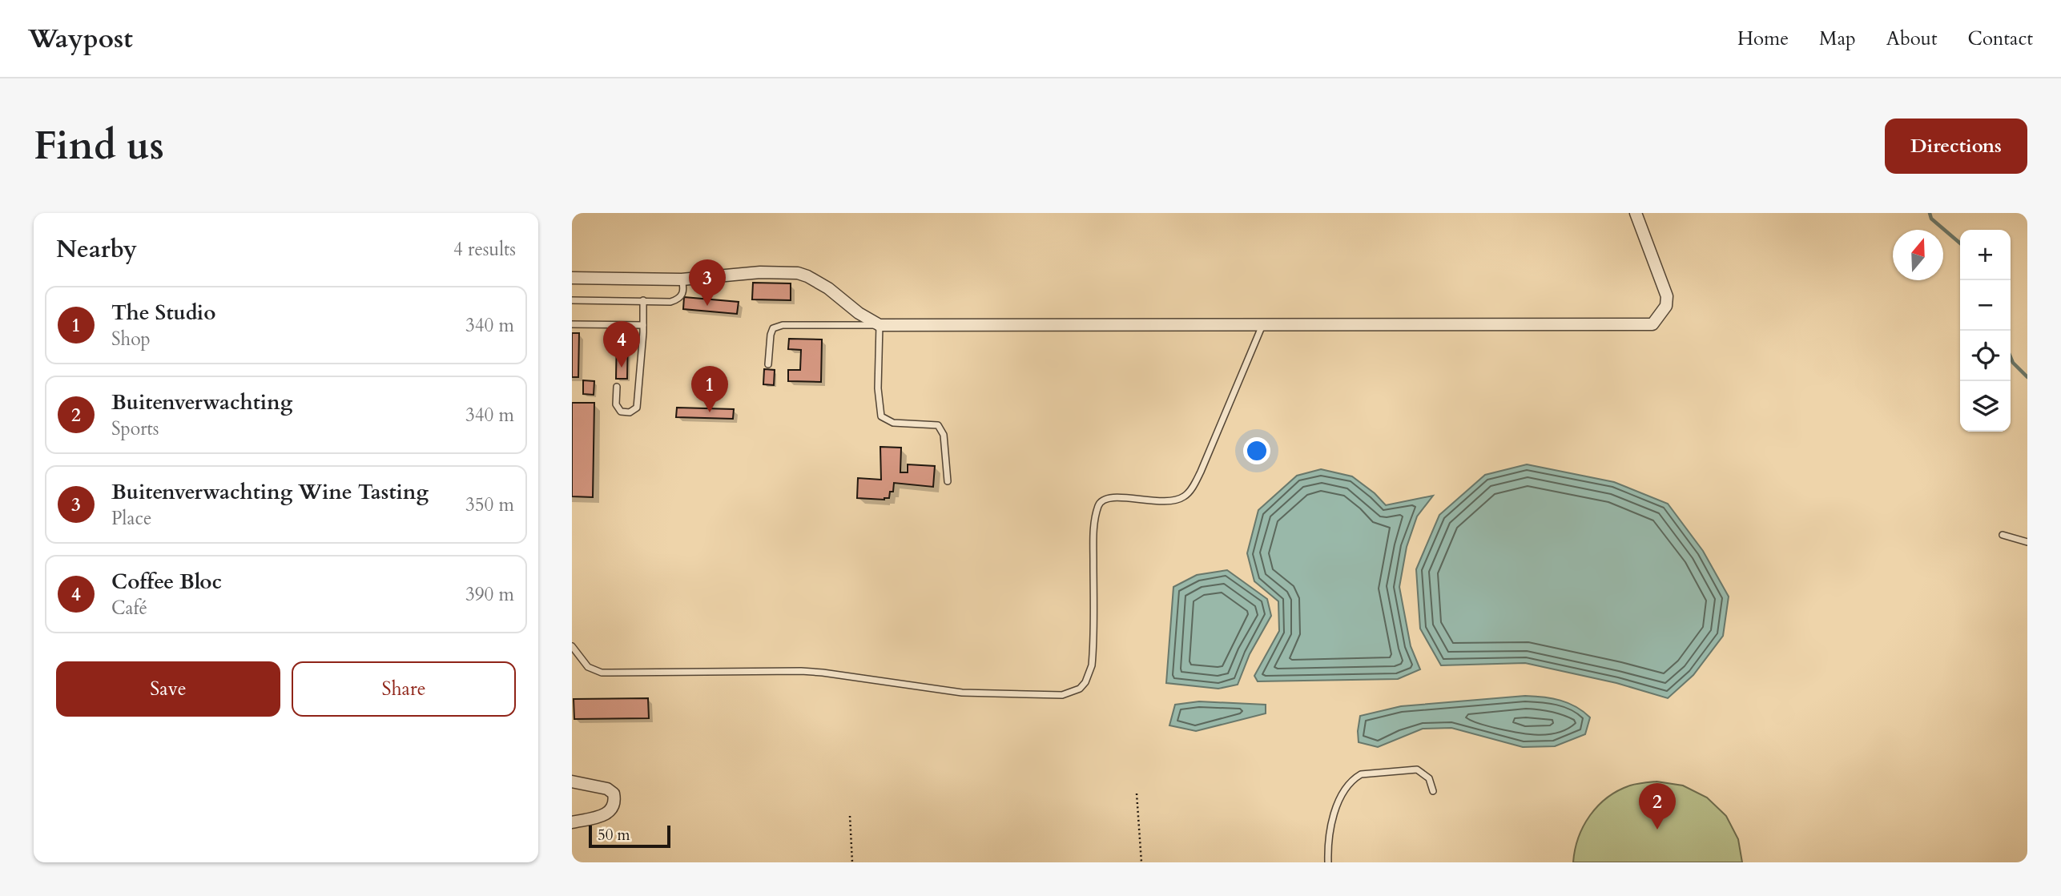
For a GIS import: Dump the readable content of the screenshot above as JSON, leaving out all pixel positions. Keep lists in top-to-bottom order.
{
  "scale_bar": "50 m",
  "north": "top",
  "page": {
    "header": "Waypost",
    "nav": [
      "Home",
      "Map",
      "About",
      "Contact"
    ],
    "buttons": [
      "Directions",
      ["Save", "Share"]
    ],
    "title": "Find us",
    "heading": ["Nearby", "4 results"],
    "map_buttons": ["+", "−"],
    "pins": [
      "3",
      "4",
      "1",
      "2"
    ],
    "list": [
      {
        "mark": "1",
        "name": "The Studio",
        "note": "Shop",
        "value": "340 m"
      },
      {
        "mark": "2",
        "name": "Buitenverwachting",
        "note": "Sports",
        "value": "340 m"
      },
      {
        "mark": "3",
        "name": "Buitenverwachting Wine Tasting",
        "note": "Place",
        "value": "350 m"
      },
      {
        "mark": "4",
        "name": "Coffee Bloc",
        "note": "Café",
        "value": "390 m"
      }
    ],
    "scale": "50 m"
  }
}
